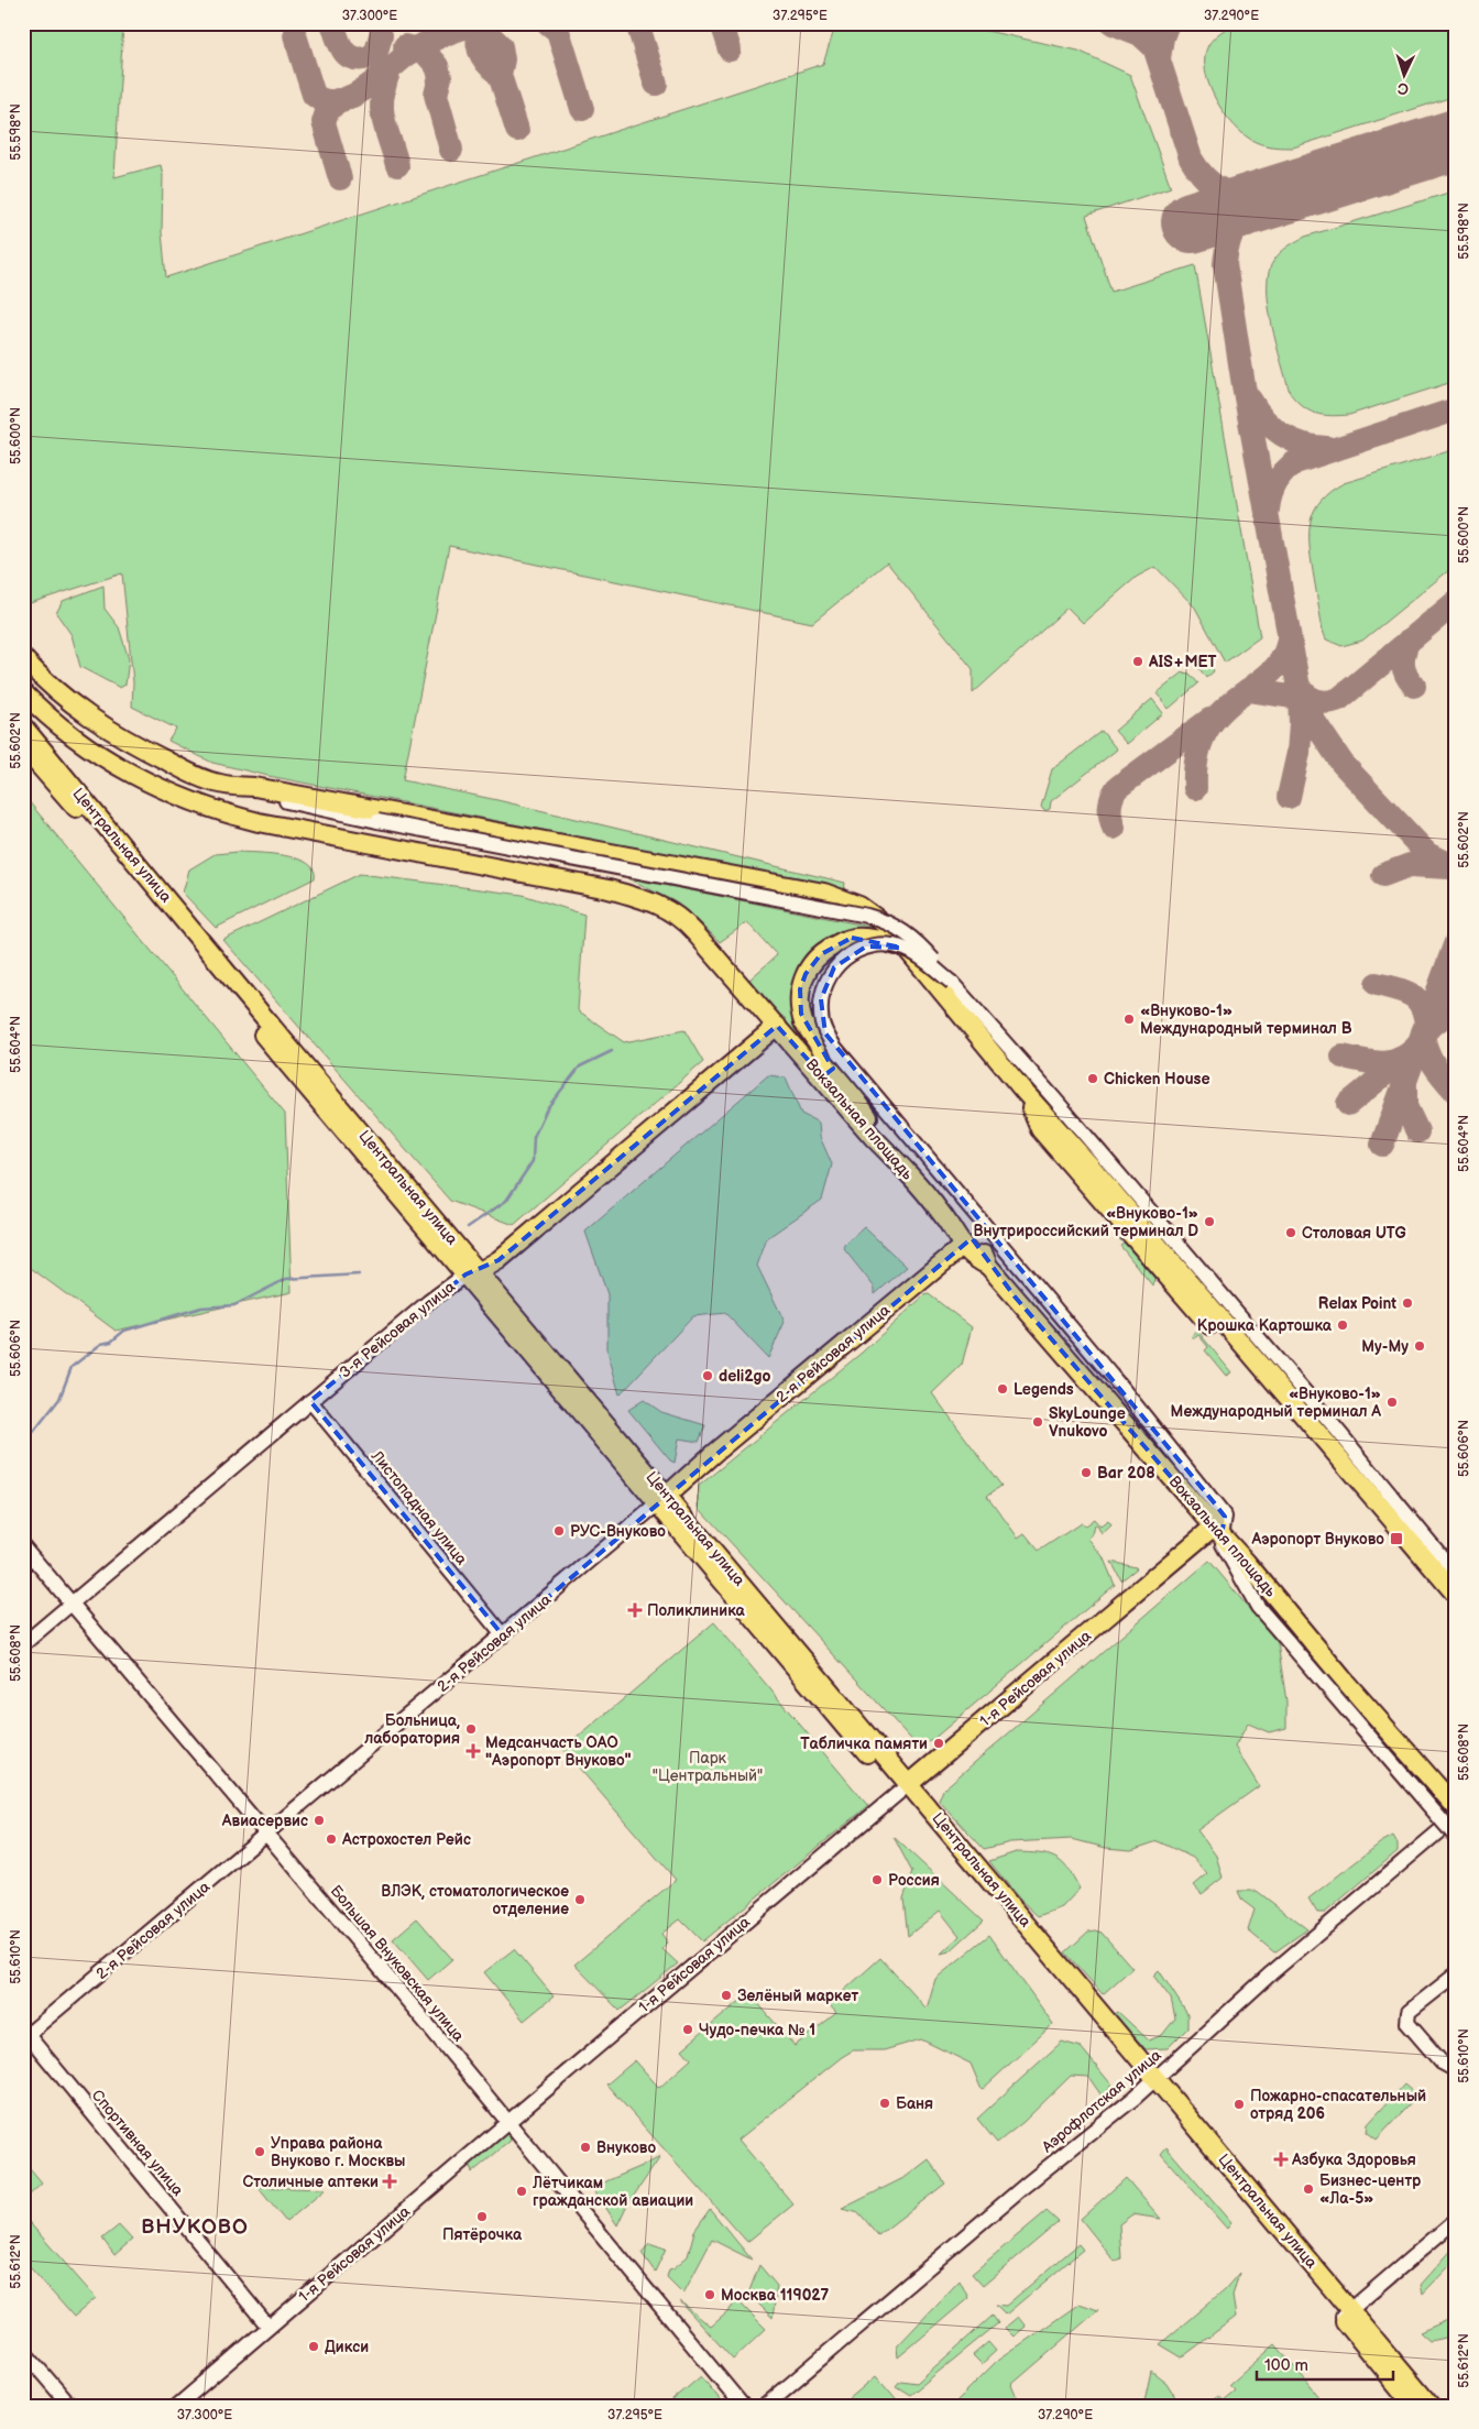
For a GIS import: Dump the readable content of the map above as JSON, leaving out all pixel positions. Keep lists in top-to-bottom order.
{
  "streets": {
    "main road": [
      "Центральная улица",
      "Вокзальная площадь",
      "3-я Рейсовая улица",
      "2-я Рейсовая улица",
      "1-я Рейсовая улица"
    ],
    "street": [
      "Листопадная улица",
      "Большая Внуковская улица",
      "Аэрофлотская улица",
      "Спортивная улица"
    ]
  },
  "crossings": [
    ["Центральная улица", "3-я Рейсовая улица"],
    ["Центральная улица", "2-я Рейсовая улица"],
    ["Центральная улица", "1-я Рейсовая улица"],
    ["Центральная улица", "Аэрофлотская улица"],
    ["Вокзальная площадь", "3-я Рейсовая улица"],
    ["Вокзальная площадь", "2-я Рейсовая улица"],
    ["Вокзальная площадь", "1-я Рейсовая улица"],
    ["3-я Рейсовая улица", "Листопадная улица"],
    ["3-я Рейсовая улица", "Большая Внуковская улица"],
    ["2-я Рейсовая улица", "Листопадная улица"],
    ["2-я Рейсовая улица", "Большая Внуковская улица"],
    ["2-я Рейсовая улица", "Спортивная улица"],
    ["1-я Рейсовая улица", "Большая Внуковская улица"],
    ["1-я Рейсовая улица", "Спортивная улица"]
  ],
  "districts": ["ВНУКОВО"],
  "parks": ["Парк \"Центральный\""],
  "places": {
    "other": [
      "AIS+MET",
      "«Внуково-1» Международный терминал B",
      "Chicken House",
      "«Внуково-1» Внутрироссийский терминал D",
      "Столовая UTG",
      "Relax Point",
      "Крошка Картошка",
      "Му-Му",
      "deli2go",
      "Legends",
      "«Внуково-1» Международный терминал А",
      "SkyLounge Vnukovo",
      "Bar 208",
      "РУС-Внуково",
      "Больница, лаборатория",
      "Табличка памяти",
      "Авиасервис",
      "Астрохостел Рейс",
      "Россия",
      "ВЛЭК, стоматологическое отделение",
      "Зелёный маркет",
      "Чудо-печка № 1",
      "Баня",
      "Пожарно-спасательный отряд 206",
      "Внуково",
      "Управа района Внуково г. Москвы",
      "Бизнес-центр «Ла-5»",
      "Лётчикам гражданской авиации",
      "Пятёрочка",
      "Москва 119027",
      "Дикси"
    ],
    "transit": ["Аэропорт Внуково"],
    "health": [
      "Поликлиника",
      "Медсанчасть ОАО \"Аэропорт Внуково\"",
      "Азбука Здоровья",
      "Столичные аптеки"
    ]
  },
  "scale_bar": "100 m",
  "north": "bottom",
  "coordinates": [
    "37.300°E",
    "37.295°E",
    "37.290°E",
    "55.598°N",
    "55.600°N",
    "55.602°N",
    "55.604°N",
    "55.606°N",
    "55.608°N",
    "55.610°N",
    "55.612°N"
  ]
}
